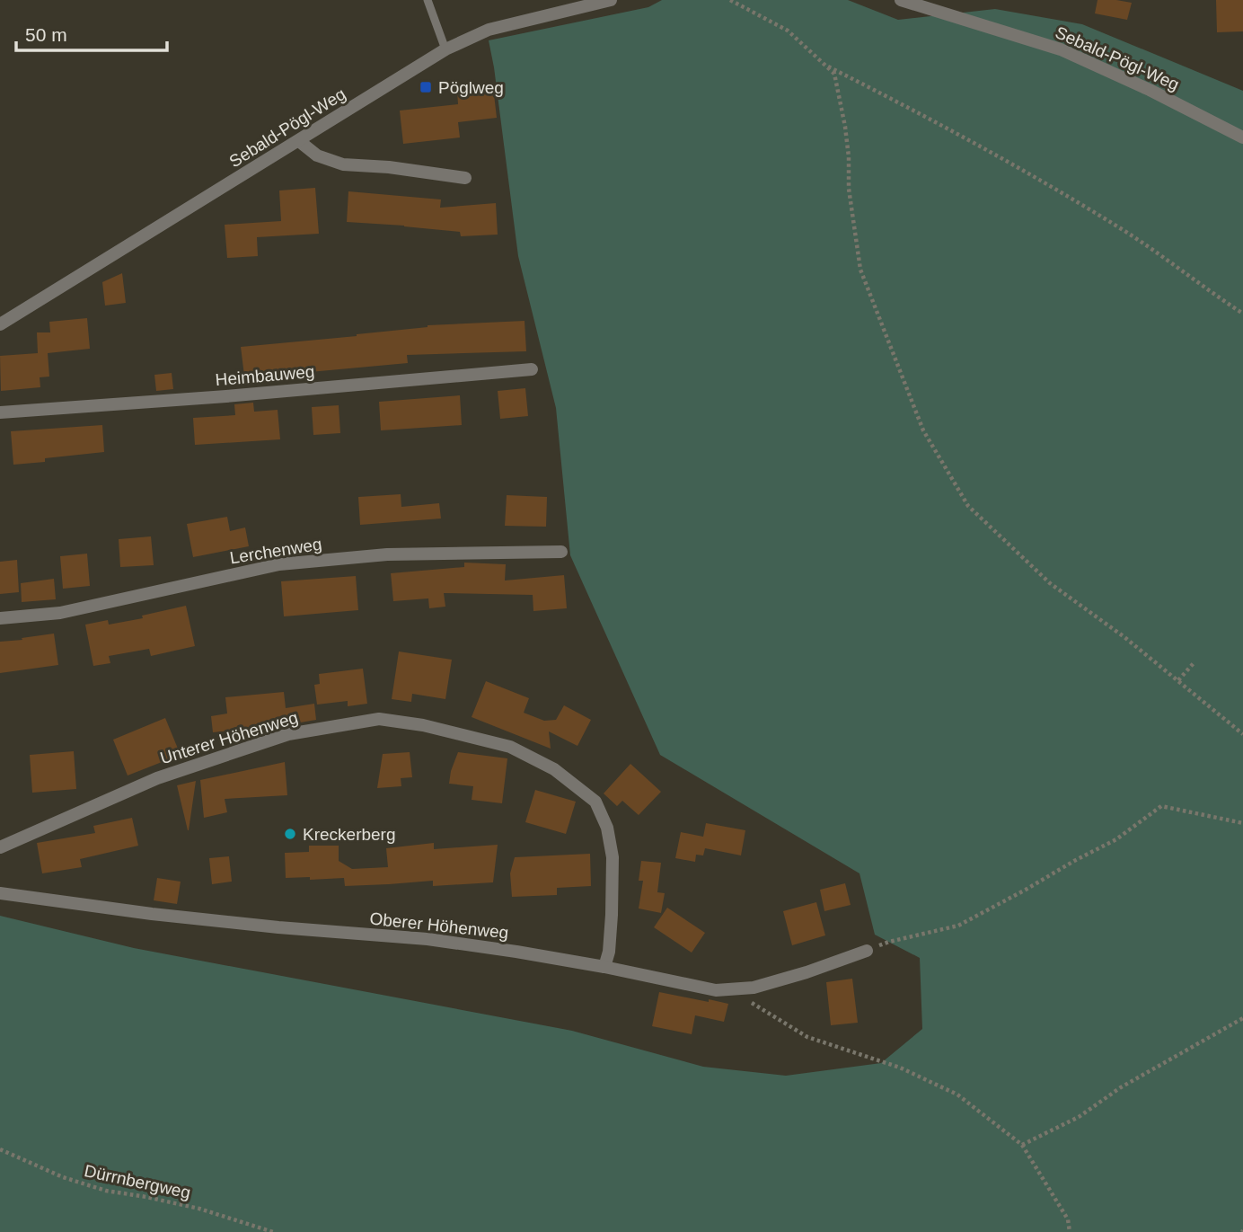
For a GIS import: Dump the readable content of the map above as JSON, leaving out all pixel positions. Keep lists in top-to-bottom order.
{
  "streets": {
    "street": [
      "Sebald-Pögl-Weg",
      "Heimbauweg",
      "Lerchenweg",
      "Unterer Höhenweg",
      "Oberer Höhenweg"
    ],
    "path": ["Dürrnbergweg"]
  },
  "crossings": [
    ["Unterer Höhenweg", "Oberer Höhenweg"]
  ],
  "places": {
    "transit": ["Pöglweg"],
    "other": ["Kreckerberg"]
  },
  "scale_bar": "50 m"
}
